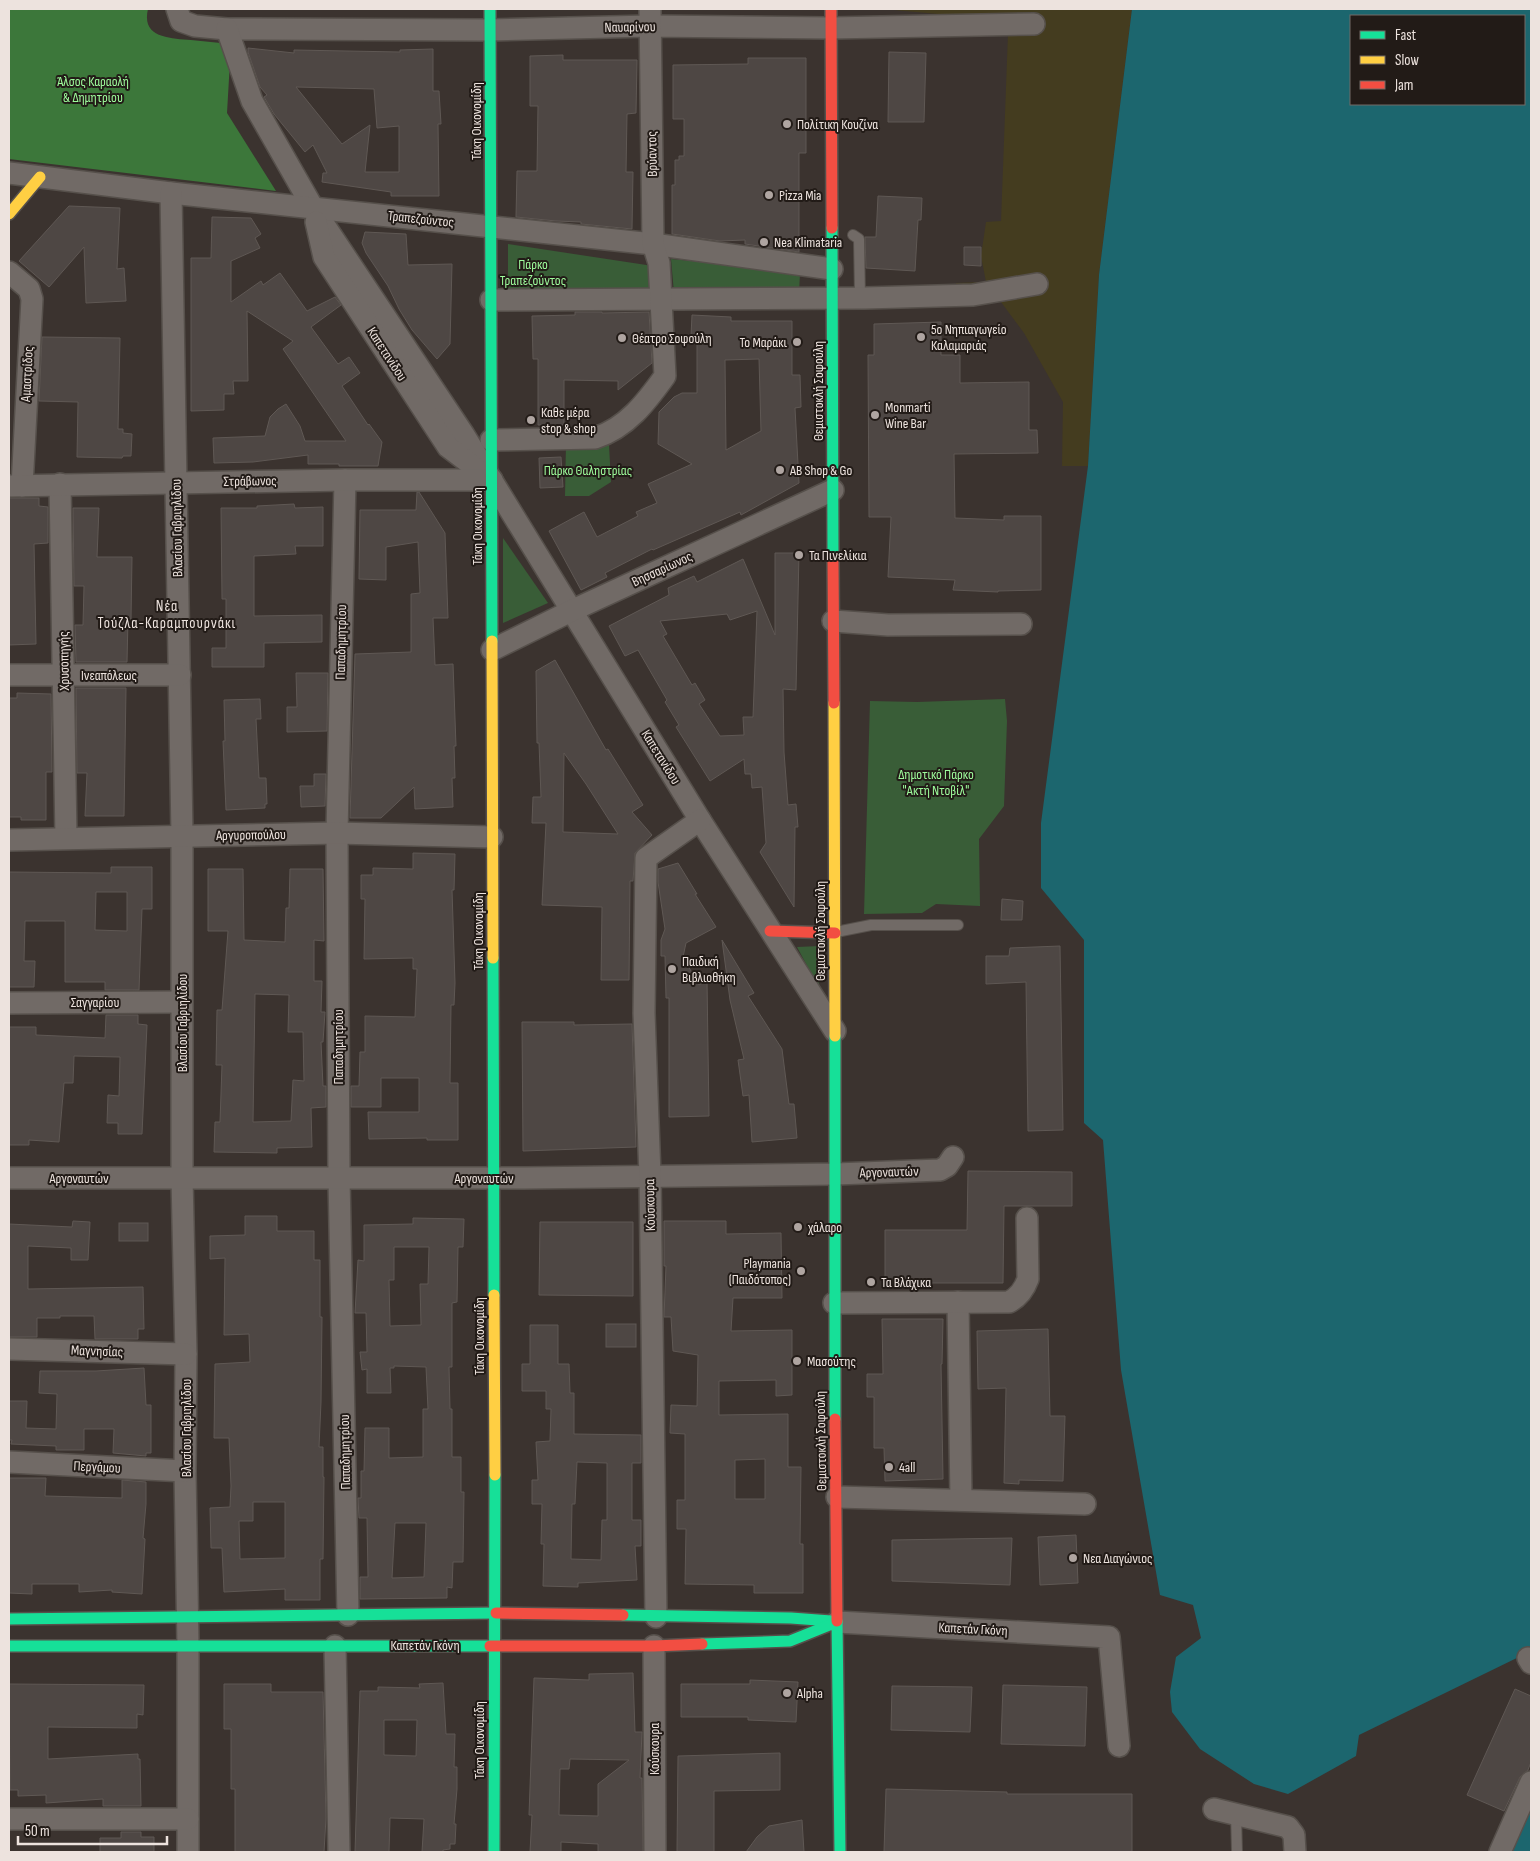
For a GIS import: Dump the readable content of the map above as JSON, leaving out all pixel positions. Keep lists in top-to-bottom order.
{
  "streets": {
    "main road": ["Τάκη Οικονομίδη", "Θεμιστοκλή Σοφούλη", "Καπετάν Γκόνη"],
    "street": [
      "Ναυαρίνου",
      "Βρύαντος",
      "Τραπεζούντος",
      "Καπετανίδου",
      "Αμαστρίδος",
      "Στράβωνος",
      "Βλασίου Γαβριηλίδου",
      "Βησσαρίωνος",
      "Παπαδημητρίου",
      "Χρυσοπηγής",
      "Ινεαπόλεως",
      "Αργυροπούλου",
      "Σαγγαρίου",
      "Αργοναυτών",
      "Κούσκουρα",
      "Μαγνησίας",
      "Περγάμου"
    ]
  },
  "crossings": [
    ["Ναυαρίνου", "Τάκη Οικονομίδη"],
    ["Ναυαρίνου", "Βρύαντος"],
    ["Ναυαρίνου", "Καπετανίδου"],
    ["Ναυαρίνου", "Θεμιστοκλή Σοφούλη"],
    ["Τάκη Οικονομίδη", "Βρύαντος"],
    ["Τάκη Οικονομίδη", "Τραπεζούντος"],
    ["Τάκη Οικονομίδη", "Καπετανίδου"],
    ["Τάκη Οικονομίδη", "Στράβωνος"],
    ["Τάκη Οικονομίδη", "Βησσαρίωνος"],
    ["Τάκη Οικονομίδη", "Αργυροπούλου"],
    ["Τάκη Οικονομίδη", "Αργοναυτών"],
    ["Τάκη Οικονομίδη", "Καπετάν Γκόνη"],
    ["Βρύαντος", "Τραπεζούντος"],
    ["Τραπεζούντος", "Καπετανίδου"],
    ["Τραπεζούντος", "Θεμιστοκλή Σοφούλη"],
    ["Τραπεζούντος", "Βλασίου Γαβριηλίδου"],
    ["Καπετανίδου", "Θεμιστοκλή Σοφούλη"],
    ["Καπετανίδου", "Στράβωνος"],
    ["Καπετανίδου", "Βησσαρίωνος"],
    ["Καπετανίδου", "Κούσκουρα"],
    ["Αμαστρίδος", "Στράβωνος"],
    ["Θεμιστοκλή Σοφούλη", "Βησσαρίωνος"],
    ["Θεμιστοκλή Σοφούλη", "Αργοναυτών"],
    ["Θεμιστοκλή Σοφούλη", "Καπετάν Γκόνη"],
    ["Στράβωνος", "Βλασίου Γαβριηλίδου"],
    ["Στράβωνος", "Παπαδημητρίου"],
    ["Στράβωνος", "Χρυσοπηγής"],
    ["Βλασίου Γαβριηλίδου", "Ινεαπόλεως"],
    ["Βλασίου Γαβριηλίδου", "Αργυροπούλου"],
    ["Βλασίου Γαβριηλίδου", "Σαγγαρίου"],
    ["Βλασίου Γαβριηλίδου", "Αργοναυτών"],
    ["Βλασίου Γαβριηλίδου", "Μαγνησίας"],
    ["Βλασίου Γαβριηλίδου", "Περγάμου"],
    ["Βλασίου Γαβριηλίδου", "Καπετάν Γκόνη"],
    ["Παπαδημητρίου", "Αργυροπούλου"],
    ["Παπαδημητρίου", "Αργοναυτών"],
    ["Παπαδημητρίου", "Καπετάν Γκόνη"],
    ["Χρυσοπηγής", "Ινεαπόλεως"],
    ["Χρυσοπηγής", "Αργυροπούλου"],
    ["Αργοναυτών", "Κούσκουρα"],
    ["Κούσκουρα", "Καπετάν Γκόνη"]
  ],
  "districts": ["Νέα Τούζλα-Καραμπουρνάκι"],
  "parks": [
    "Άλσος Καραολή & Δημητρίου",
    "Πάρκο Τραπεζούντος",
    "Πάρκο Θαληστρίας",
    "Δημοτικό Πάρκο \"Ακτή Ντοβίλ\""
  ],
  "places": [
    "Πολίτικη Κουζίνα",
    "Pizza Mia",
    "Nea Klimataria",
    "5ο Νηπιαγωγείο Καλαμαριάς",
    "Θέατρο Σοφούλη",
    "Το Μαράκι",
    "Monmarti Wine Bar",
    "Καθε μέρα stop & shop",
    "AB Shop & Go",
    "Τα Πινελίκια",
    "Παιδική Βιβλιοθήκη",
    "χάλαρο",
    "Playmania (Παιδότοπος)",
    "Τα Βλάχικα",
    "Μασούτης",
    "4all",
    "Νεα Διαγώνιος",
    "Alpha"
  ],
  "legend": ["Fast", "Slow", "Jam"],
  "scale_bar": "50 m"
}
